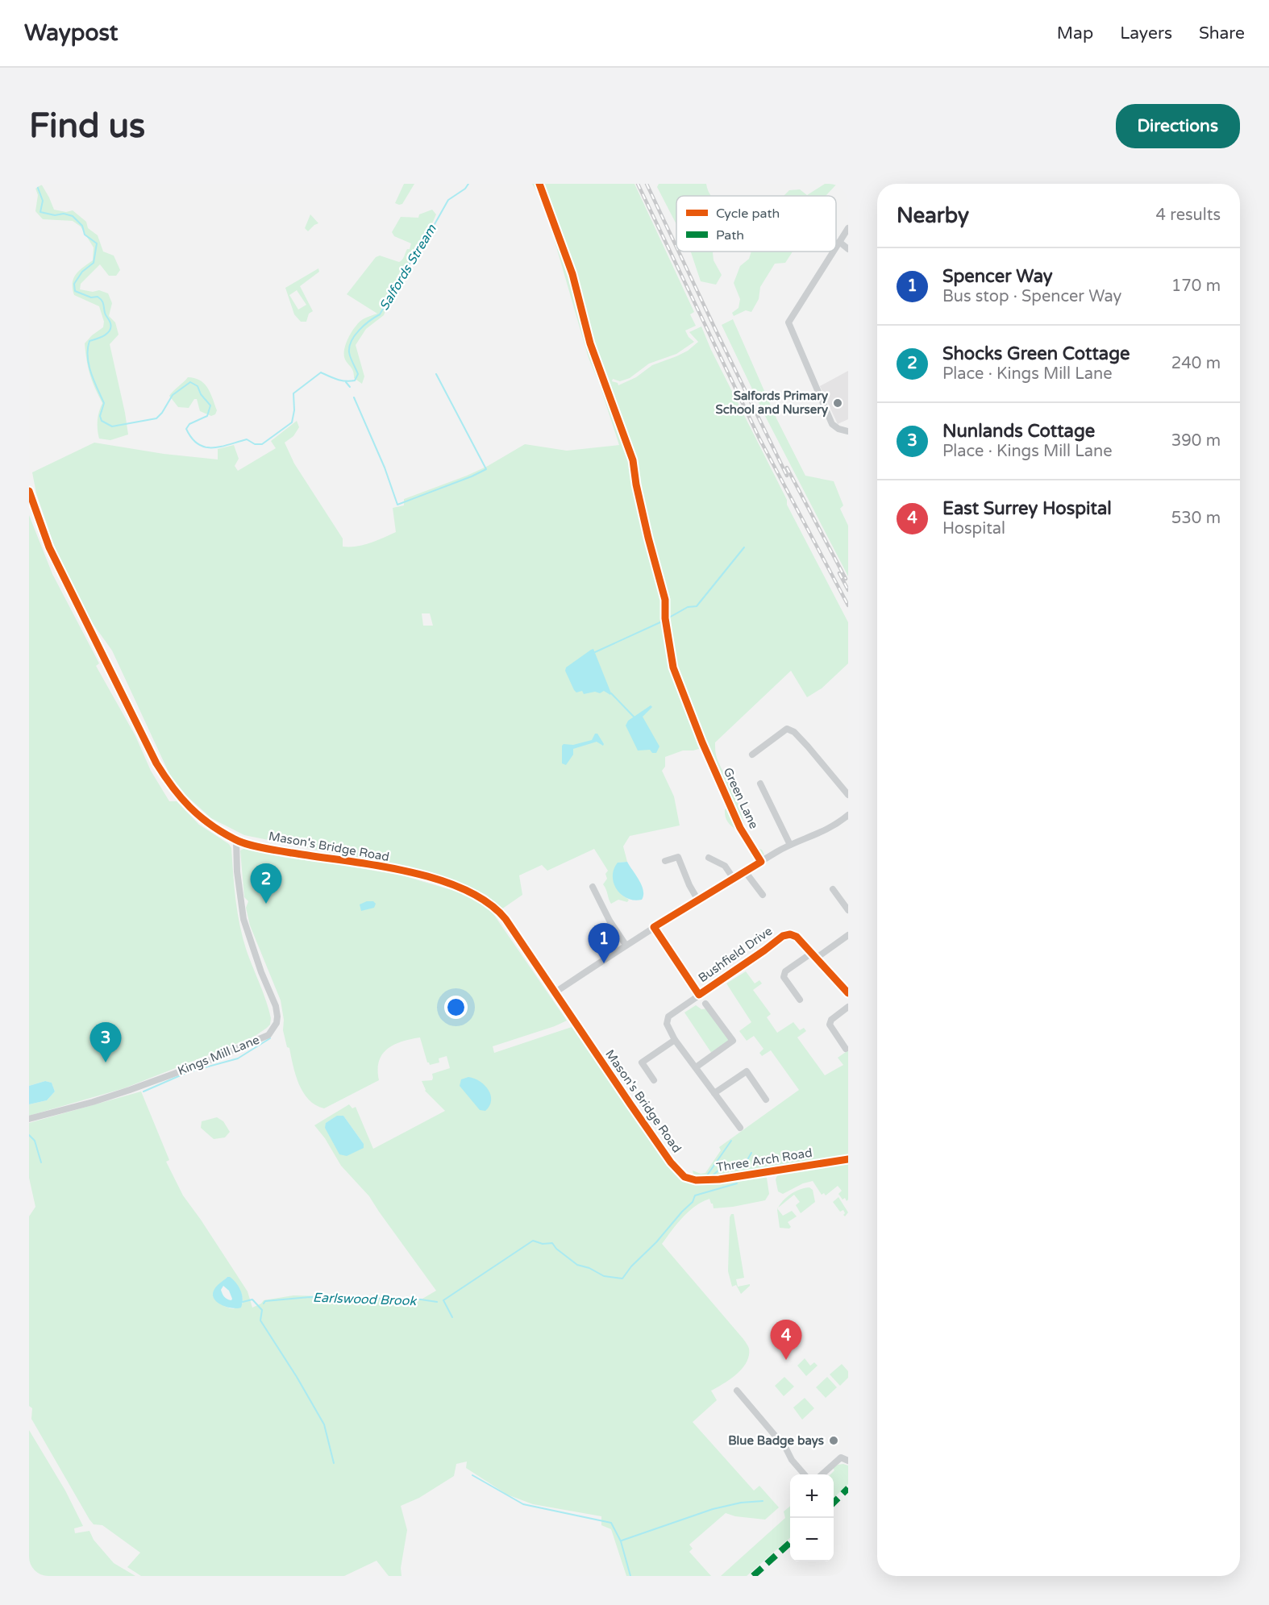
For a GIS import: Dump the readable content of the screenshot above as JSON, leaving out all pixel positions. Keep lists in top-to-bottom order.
{
  "streets": {
    "street": [
      "Green Lane",
      "Mason's Bridge Road",
      "Bushfield Drive",
      "Kings Mill Lane",
      "Three Arch Road"
    ]
  },
  "crossings": [
    ["Mason's Bridge Road", "Kings Mill Lane"],
    ["Mason's Bridge Road", "Three Arch Road"]
  ],
  "water": ["Salfords Stream", "Earlswood Brook"],
  "places": ["Salfords Primary School and Nursery", "Blue Badge bays"],
  "legend": ["Cycle path", "Path"],
  "page": {
    "header": "Waypost",
    "nav": ["Map", "Layers", "Share"],
    "buttons": "Directions",
    "title": "Find us",
    "heading": ["Nearby", "4 results"],
    "list": [
      {
        "mark": "1",
        "name": "Spencer Way",
        "note": "Bus stop · Spencer Way",
        "value": "170 m"
      },
      {
        "mark": "2",
        "name": "Shocks Green Cottage",
        "note": "Place · Kings Mill Lane",
        "value": "240 m"
      },
      {
        "mark": "3",
        "name": "Nunlands Cottage",
        "note": "Place · Kings Mill Lane",
        "value": "390 m"
      },
      {
        "mark": "4",
        "name": "East Surrey Hospital",
        "note": "Hospital",
        "value": "530 m"
      }
    ],
    "pins": [
      "2",
      "1",
      "3",
      "4"
    ],
    "map_buttons": ["+", "−"]
  }
}
